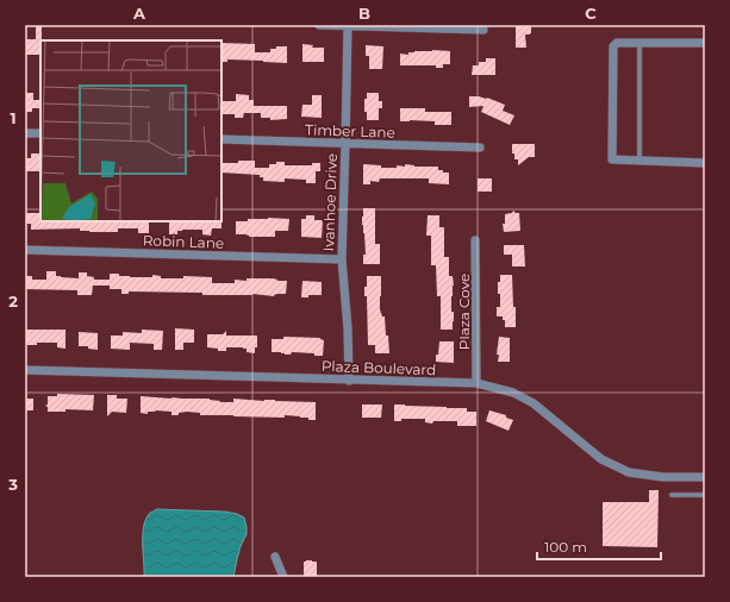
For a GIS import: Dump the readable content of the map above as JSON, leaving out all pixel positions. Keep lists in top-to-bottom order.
{
  "streets": {
    "street": [
      "Timber Lane",
      "Ivanhoe Drive",
      "Robin Lane",
      "Plaza Cove",
      "Plaza Boulevard"
    ]
  },
  "crossings": [
    ["Timber Lane", "Ivanhoe Drive"],
    ["Ivanhoe Drive", "Robin Lane"],
    ["Ivanhoe Drive", "Plaza Boulevard"],
    ["Plaza Cove", "Plaza Boulevard"]
  ],
  "scale_bar": "100 m",
  "grid": {
    "columns": ["A", "B", "C"],
    "rows": ["1", "2", "3"]
  }
}
